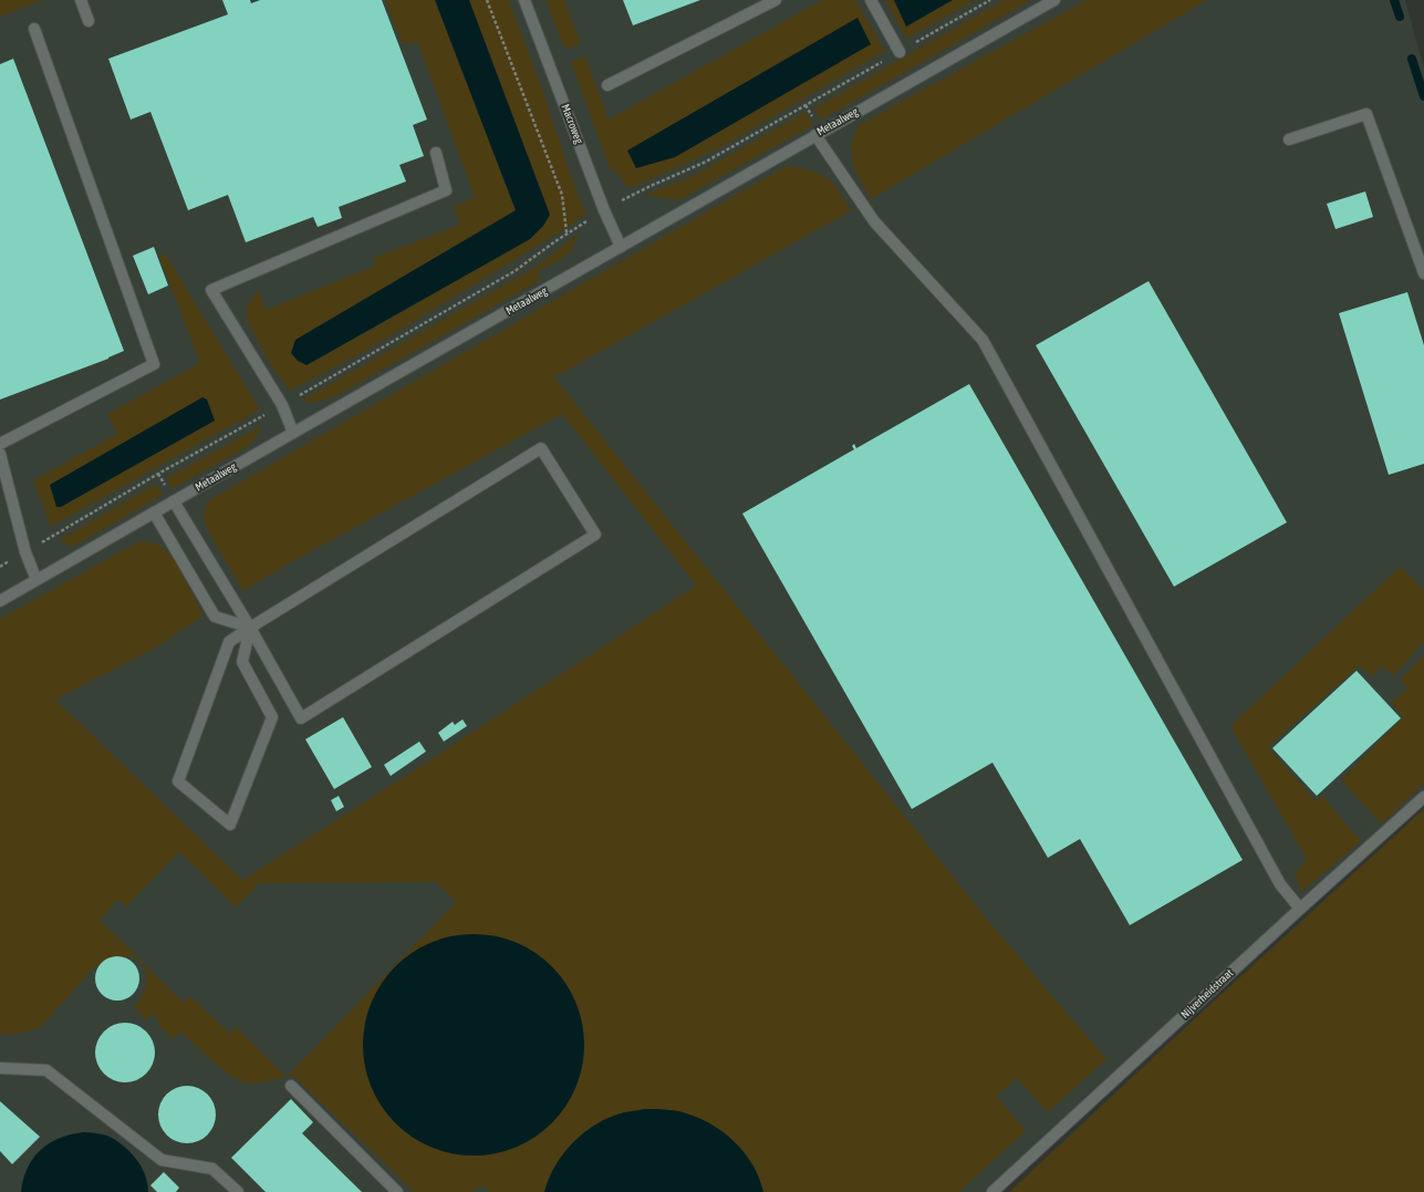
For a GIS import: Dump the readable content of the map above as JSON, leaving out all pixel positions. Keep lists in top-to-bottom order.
{
  "streets": {
    "street": ["Metaalweg", "Macroweg", "Nijverheidstraat"]
  },
  "crossings": [
    ["Metaalweg", "Macroweg"]
  ]
}
